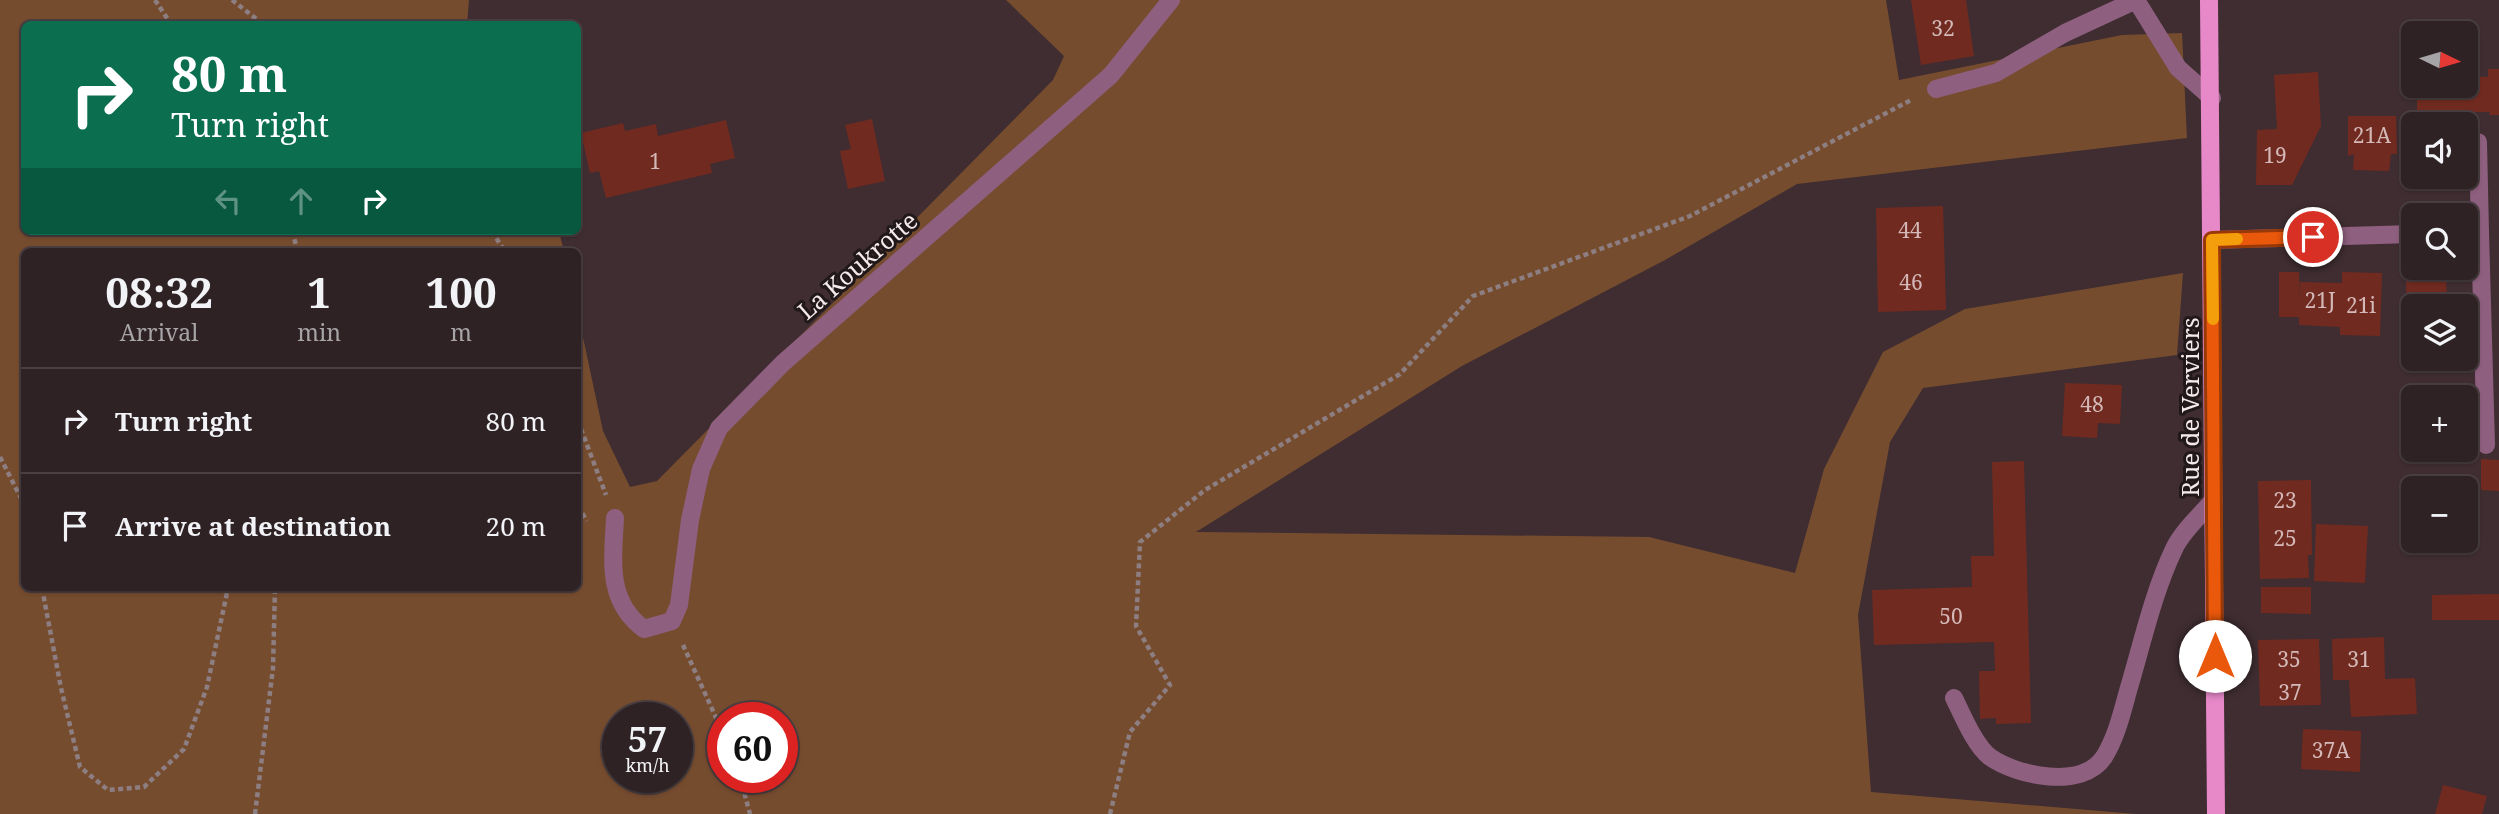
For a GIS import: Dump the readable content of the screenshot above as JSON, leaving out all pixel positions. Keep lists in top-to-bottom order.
{
  "streets": {
    "main road": ["Rue de Verviers"],
    "street": ["La Koukrotte"]
  },
  "house_numbers": [
    "32",
    "21A",
    "19",
    "1",
    "44",
    "46",
    "21J",
    "21i",
    "48",
    "23",
    "25",
    "50",
    "35",
    "31",
    "37",
    "37A"
  ],
  "north": "right",
  "page": {
    "map_buttons": ["+", "−"],
    "turn": ["80 m", "Turn right"],
    "eta": [
      "08:32",
      "Arrival",
      "1",
      "min",
      "100",
      "m"
    ],
    "list": [
      {
        "name": "Turn right",
        "value": "80 m"
      },
      {
        "name": "Arrive at destination",
        "value": "20 m"
      }
    ],
    "speed": "57 km/h",
    "limit": "60"
  }
}
